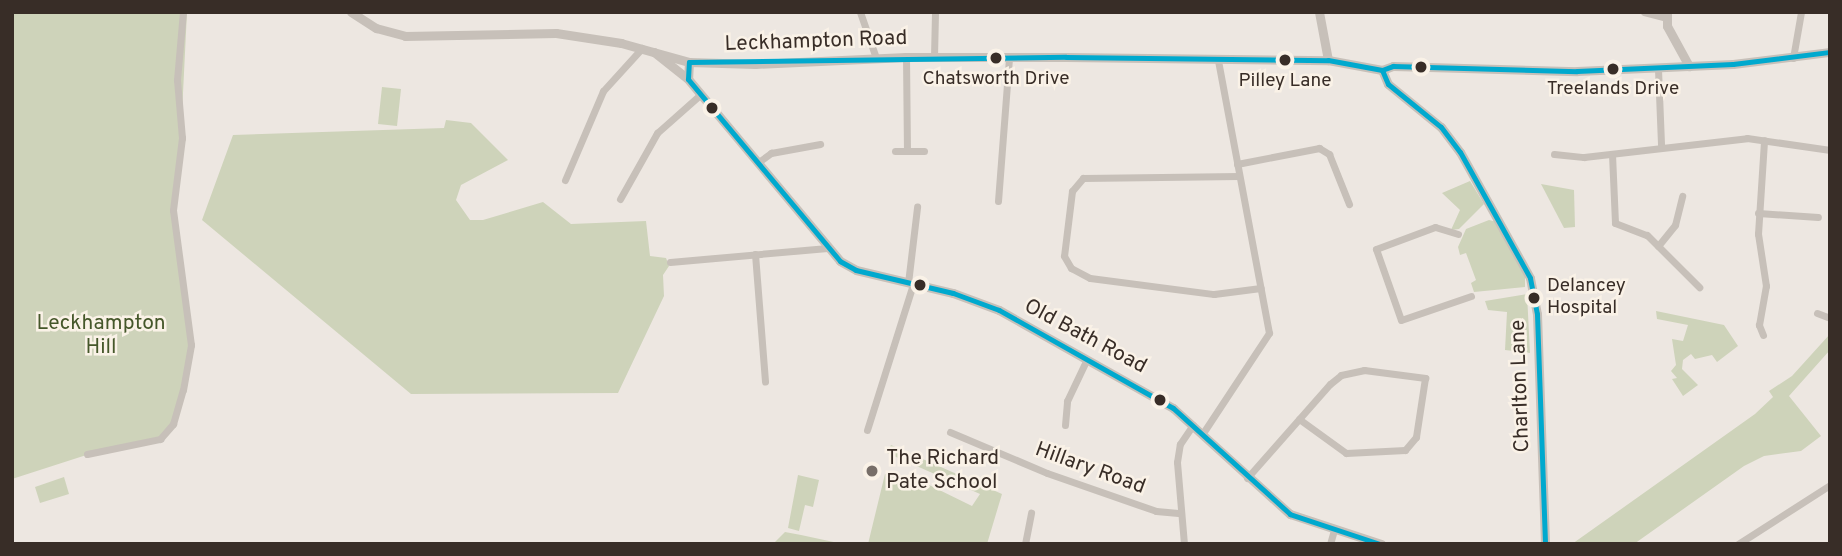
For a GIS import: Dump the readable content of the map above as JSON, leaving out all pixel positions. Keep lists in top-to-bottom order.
{
  "streets": {
    "street": [
      "Leckhampton Road",
      "Old Bath Road",
      "Charlton Lane",
      "Hillary Road"
    ]
  },
  "crossings": [
    ["Leckhampton Road", "Old Bath Road"],
    ["Leckhampton Road", "Charlton Lane"]
  ],
  "parks": ["Leckhampton Hill"],
  "places": [
    "Chatsworth Drive",
    "Pilley Lane",
    "Treelands Drive",
    "Delancey Hospital",
    "The Richard Pate School"
  ]
}
